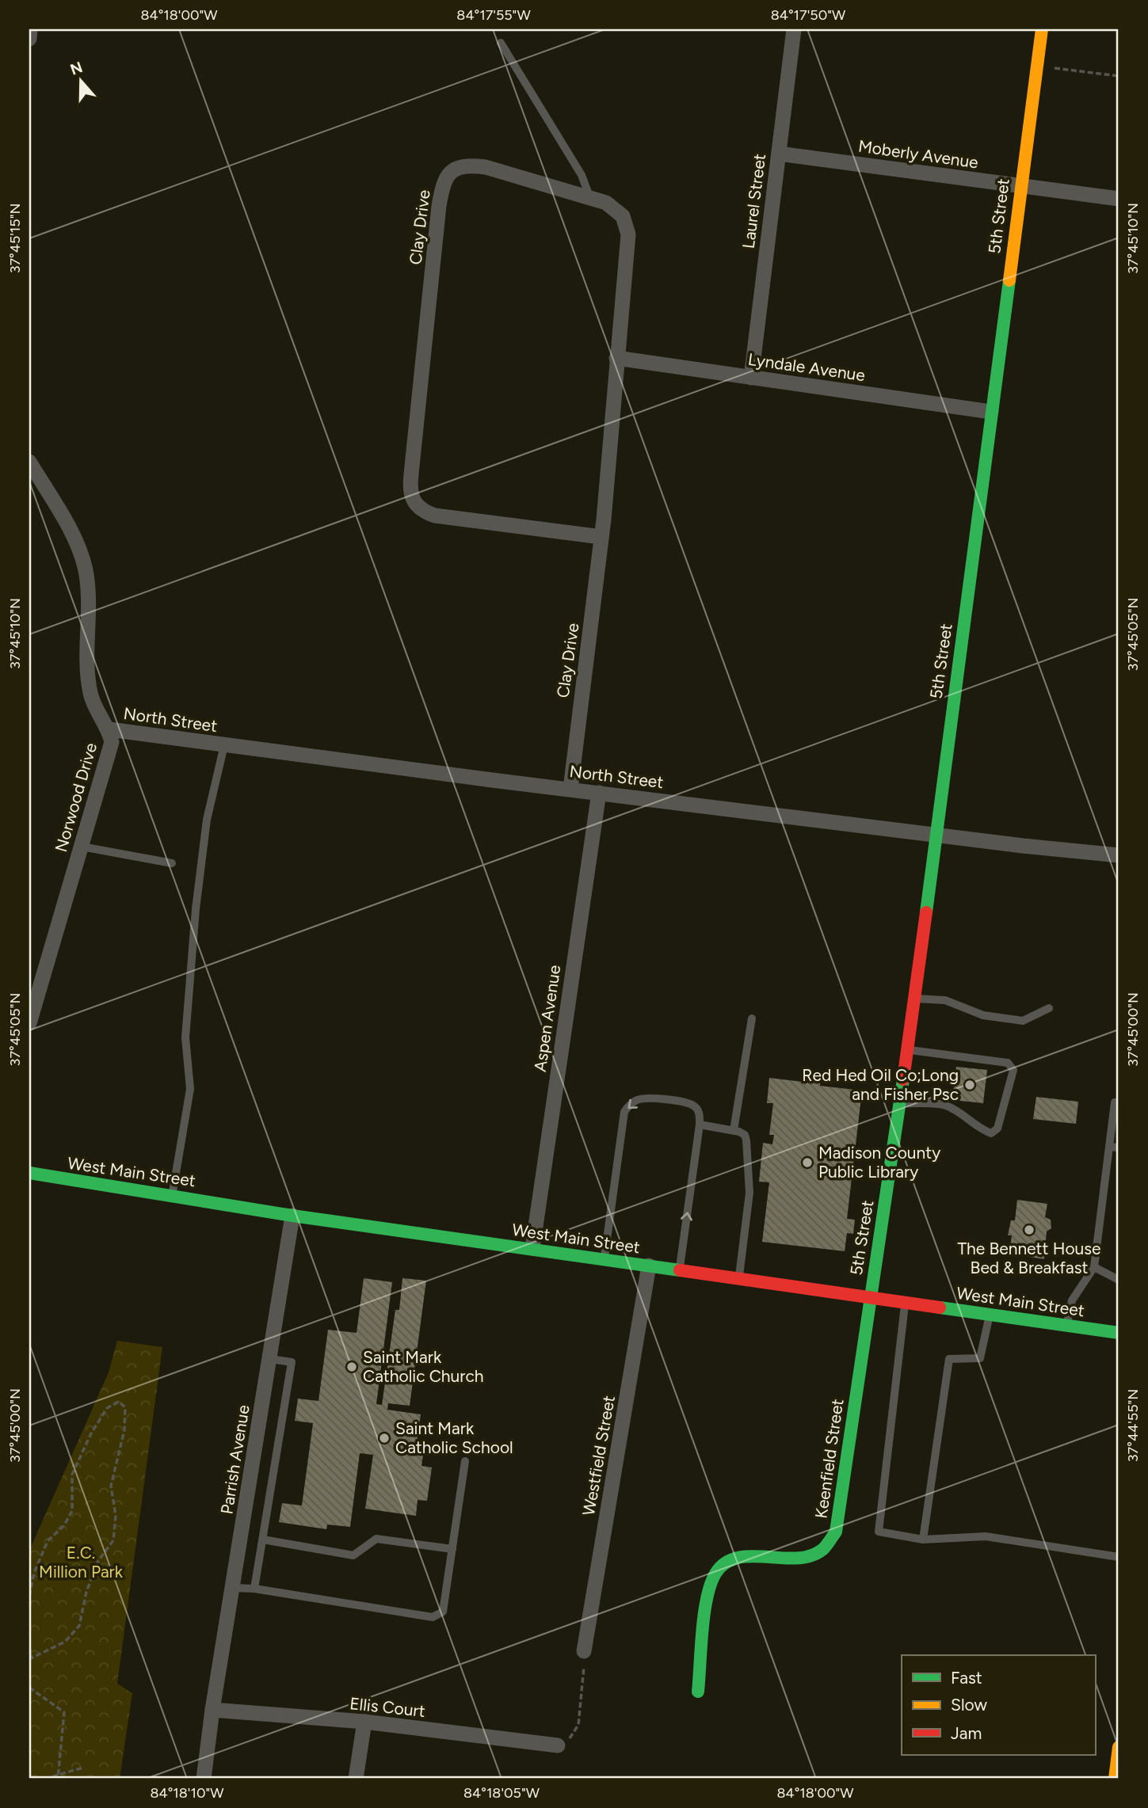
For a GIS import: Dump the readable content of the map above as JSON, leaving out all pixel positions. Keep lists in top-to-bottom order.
{
  "streets": {
    "street": [
      "Moberly Avenue",
      "Laurel Street",
      "5th Street",
      "Clay Drive",
      "Lyndale Avenue",
      "North Street",
      "Norwood Drive",
      "Aspen Avenue",
      "West Main Street",
      "Westfield Street",
      "Keenfield Street",
      "Parrish Avenue",
      "Ellis Court"
    ]
  },
  "crossings": [
    ["Moberly Avenue", "Laurel Street"],
    ["Moberly Avenue", "5th Street"],
    ["Laurel Street", "Lyndale Avenue"],
    ["5th Street", "Lyndale Avenue"],
    ["5th Street", "North Street"],
    ["5th Street", "West Main Street"],
    ["5th Street", "Keenfield Street"],
    ["Clay Drive", "Lyndale Avenue"],
    ["Clay Drive", "North Street"],
    ["North Street", "Norwood Drive"],
    ["North Street", "Aspen Avenue"],
    ["Aspen Avenue", "West Main Street"],
    ["West Main Street", "Westfield Street"],
    ["West Main Street", "Keenfield Street"],
    ["West Main Street", "Parrish Avenue"],
    ["Parrish Avenue", "Ellis Court"]
  ],
  "parks": ["E.C. Million Park"],
  "places": [
    "Red Hed Oil Co;Long and Fisher Psc",
    "Madison County Public Library",
    "The Bennett House Bed & Breakfast",
    "Saint Mark Catholic Church",
    "Saint Mark Catholic School"
  ],
  "legend": ["Fast", "Slow", "Jam"],
  "north": "top",
  "coordinates": [
    "84°18'00\"W",
    "84°17'55\"W",
    "84°17'50\"W",
    "37°45'15\"N",
    "37°45'10\"N",
    "37°45'05\"N",
    "37°45'00\"N",
    "37°44'55\"N",
    "84°18'10\"W",
    "84°18'05\"W"
  ]
}
